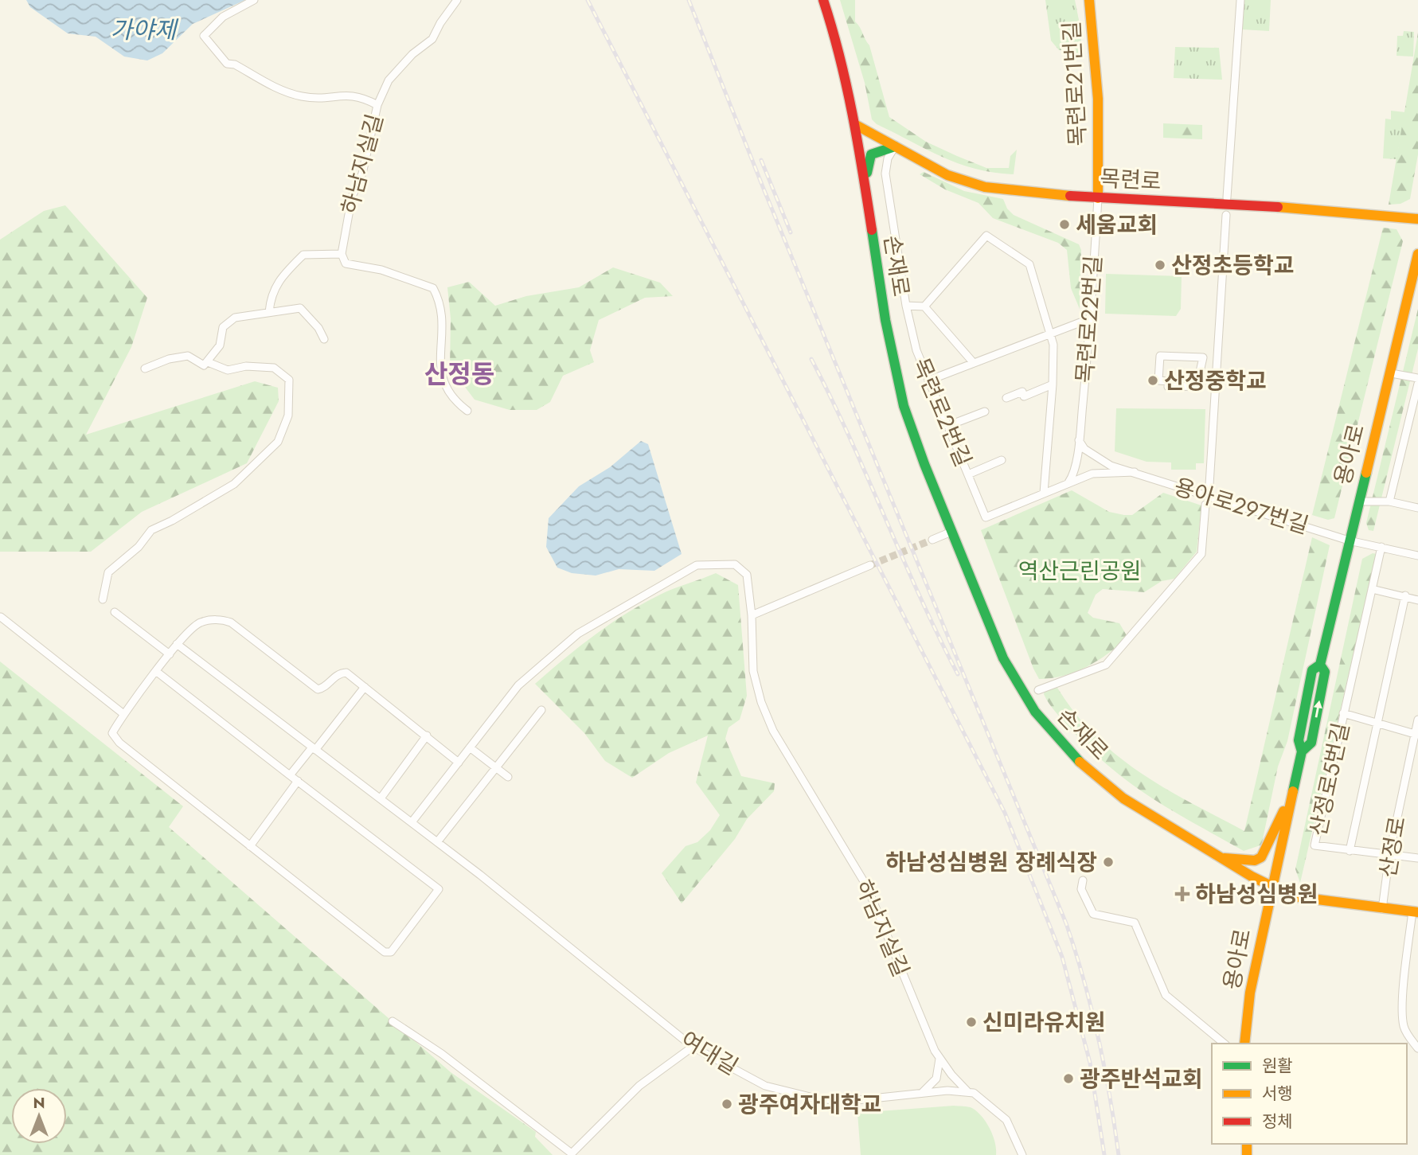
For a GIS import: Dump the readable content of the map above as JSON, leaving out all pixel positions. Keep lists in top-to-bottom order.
{
  "streets": {
    "main road": [
      "목련로21번길",
      "목련로",
      "손재로",
      "용아로"
    ],
    "street": [
      "하남지실길",
      "목련로22번길",
      "목련로2번길",
      "용아로297번길",
      "산정로5번길",
      "산정로",
      "여대길"
    ]
  },
  "crossings": [
    ["목련로21번길", "목련로"],
    ["목련로21번길", "목련로22번길"],
    ["하남지실길", "여대길"],
    ["목련로", "손재로"],
    ["목련로", "목련로22번길"],
    ["목련로", "목련로2번길"],
    ["손재로", "용아로"],
    ["손재로", "산정로"],
    ["목련로22번길", "용아로297번길"],
    ["용아로", "용아로297번길"],
    ["산정로5번길", "산정로"]
  ],
  "districts": ["산정동"],
  "water": ["가야제"],
  "parks": ["역산근린공원"],
  "places": {
    "other": [
      "세움교회",
      "산정초등학교",
      "산정중학교",
      "하남성심병원 장례식장",
      "신미라유치원",
      "광주반석교회",
      "광주여자대학교"
    ],
    "health": ["하남성심병원"]
  },
  "legend": ["원활", "서행", "정체"],
  "north": "top"
}
